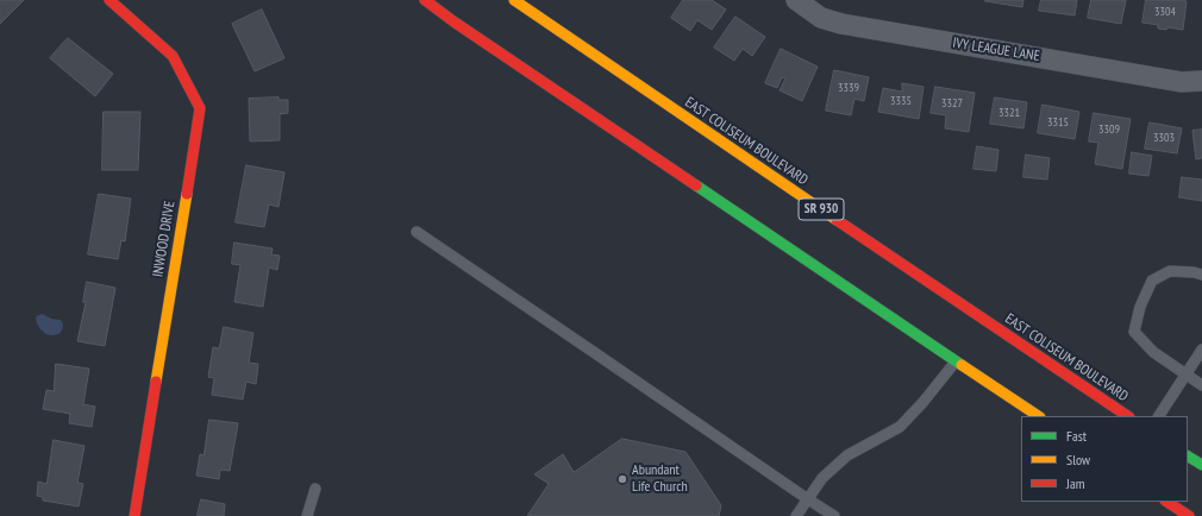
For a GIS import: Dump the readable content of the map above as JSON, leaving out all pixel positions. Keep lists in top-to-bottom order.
{
  "streets": {
    "main road": ["EAST COLISEUM BOULEVARD", "SR 930", "INWOOD DRIVE"],
    "street": ["IVY LEAGUE LANE"]
  },
  "places": ["Abundant Life Church"],
  "house_numbers": [
    "3304",
    "3339",
    "3335",
    "3327",
    "3321",
    "3315",
    "3309",
    "3303"
  ],
  "legend": ["Fast", "Slow", "Jam"]
}
